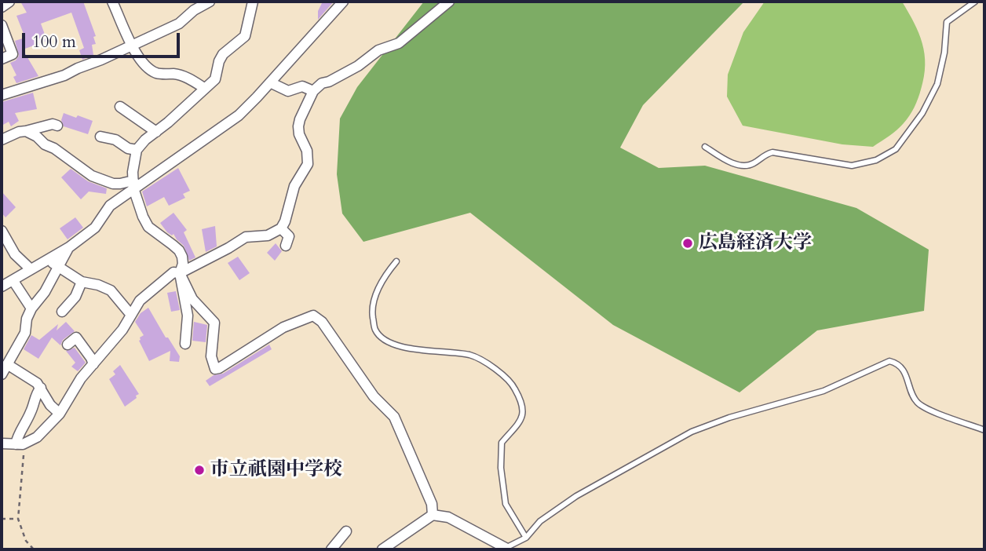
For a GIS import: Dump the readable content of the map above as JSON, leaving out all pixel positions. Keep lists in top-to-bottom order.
{
  "places": ["広島経済大学", "市立祇園中学校"],
  "scale_bar": "100 m"
}
